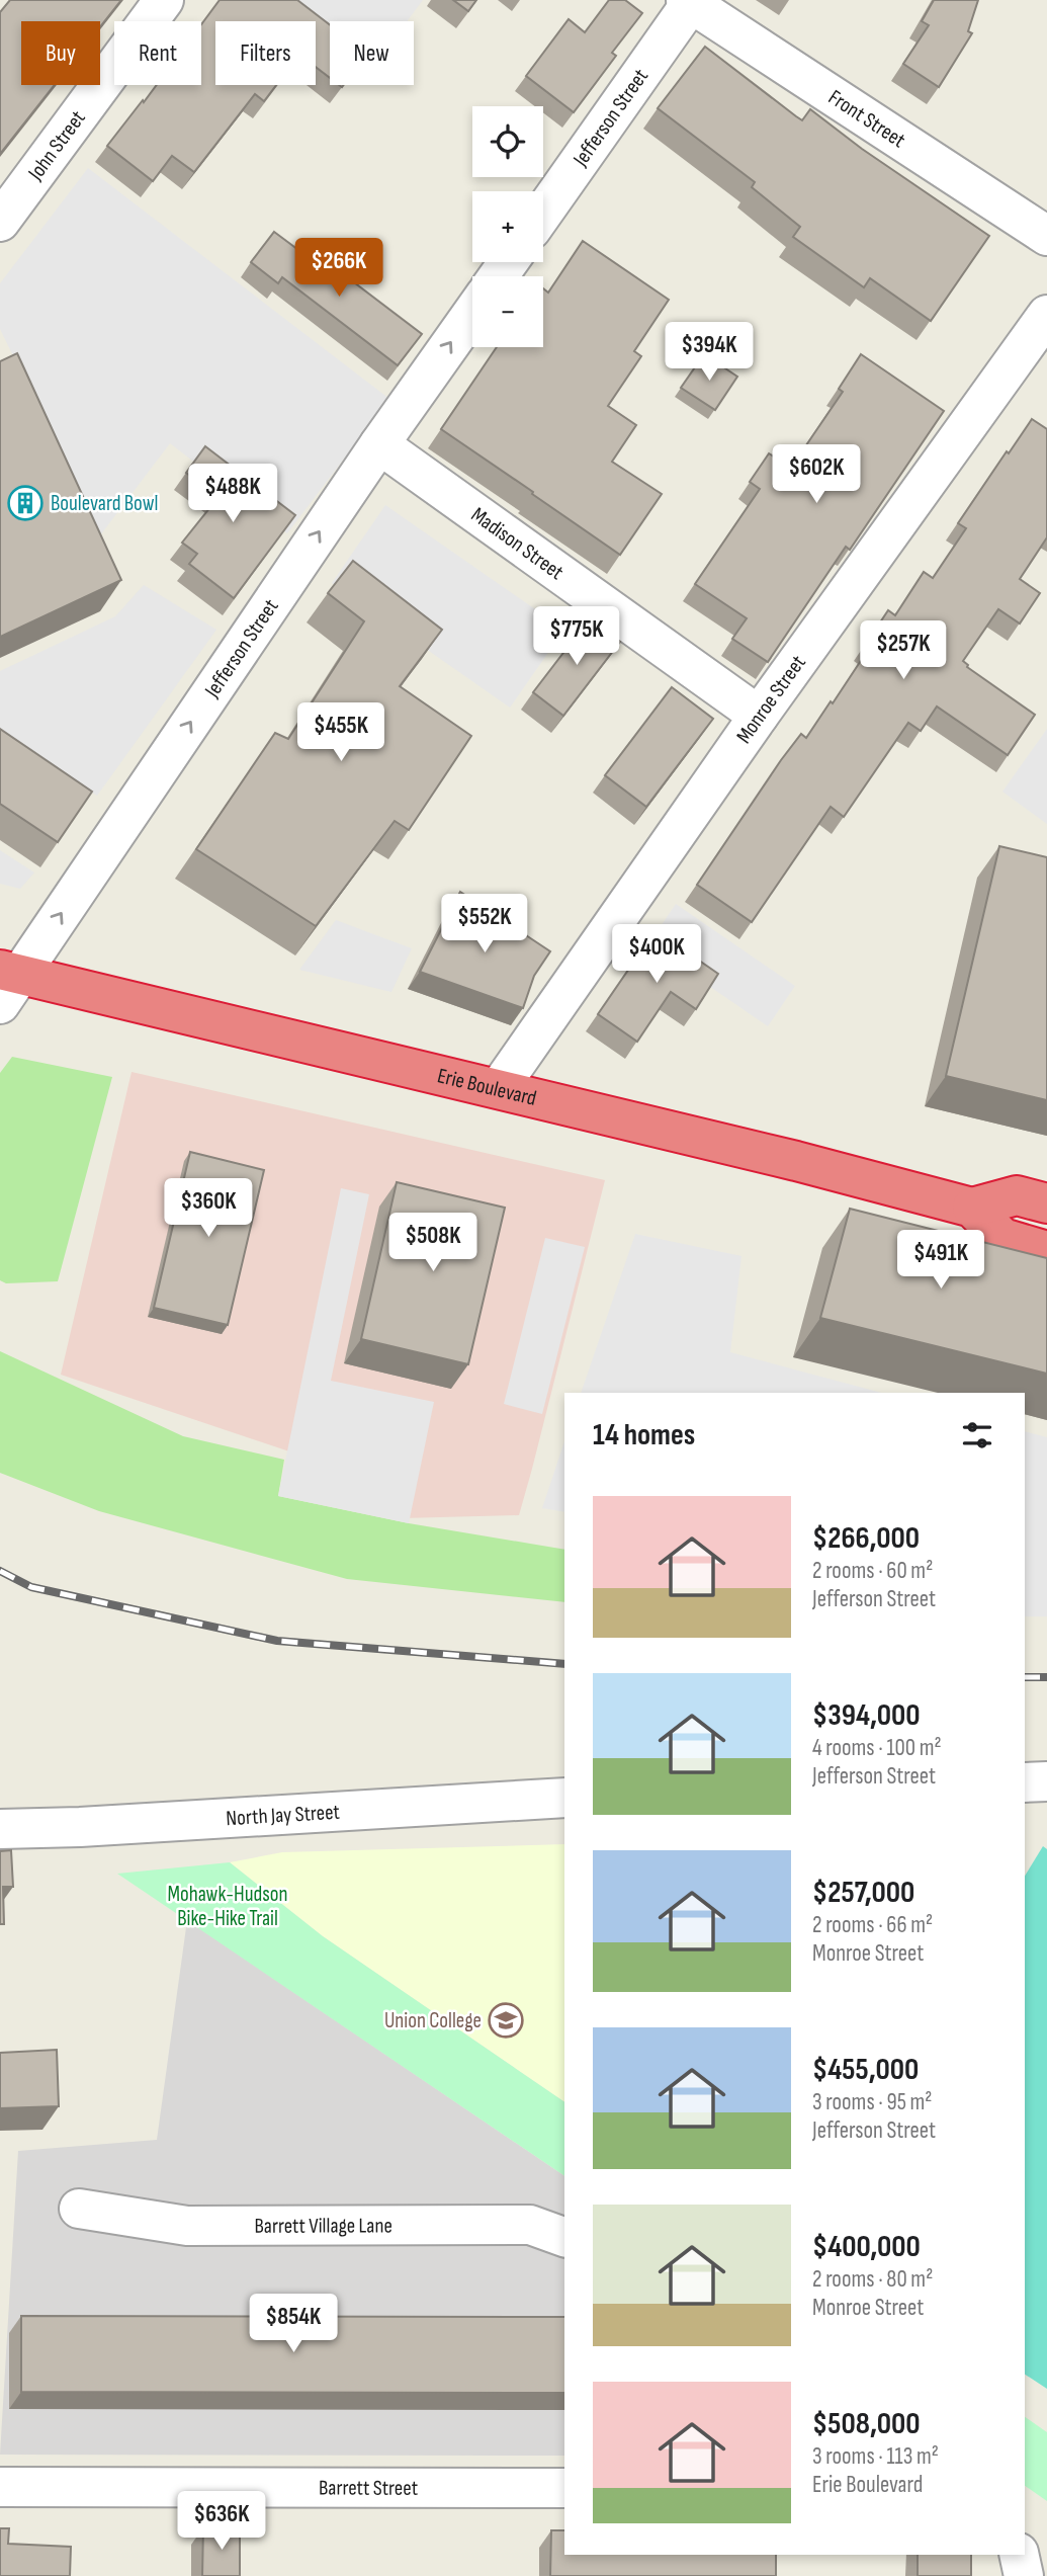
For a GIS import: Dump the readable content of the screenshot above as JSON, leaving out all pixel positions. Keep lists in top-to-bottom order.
{
  "streets": {
    "highway": ["Erie Boulevard"],
    "street": [
      "Jefferson Street",
      "Front Street",
      "John Street",
      "Madison Street",
      "Monroe Street",
      "North Jay Street",
      "Barrett Village Lane",
      "Barrett Street"
    ]
  },
  "crossings": [
    ["Jefferson Street", "Front Street"],
    ["Jefferson Street", "Madison Street"],
    ["Jefferson Street", "Erie Boulevard"],
    ["Madison Street", "Monroe Street"],
    ["Monroe Street", "Erie Boulevard"]
  ],
  "one_way": ["Jefferson Street"],
  "parks": ["Mohawk-Hudson Bike-Hike Trail"],
  "places": {
    "building": ["Boulevard Bowl"],
    "school or university": ["Union College"]
  },
  "page": {
    "chip": [
      "Buy",
      "Rent",
      "Filters",
      "New"
    ],
    "map_buttons": ["+", "−"],
    "price": [
      "$266K",
      "$394K",
      "$602K",
      "$488K",
      "$775K",
      "$257K",
      "$455K",
      "$552K",
      "$400K",
      "$360K",
      "$508K",
      "$491K",
      "$854K",
      "$636K"
    ],
    "heading": "14 homes",
    "list": [
      {
        "name": "$266,000",
        "note": "2 rooms · 60 m² · Jefferson Street"
      },
      {
        "name": "$394,000",
        "note": "4 rooms · 100 m² · Jefferson Street"
      },
      {
        "name": "$257,000",
        "note": "2 rooms · 66 m² · Monroe Street"
      },
      {
        "name": "$455,000",
        "note": "3 rooms · 95 m² · Jefferson Street"
      },
      {
        "name": "$400,000",
        "note": "2 rooms · 80 m² · Monroe Street"
      },
      {
        "name": "$508,000",
        "note": "3 rooms · 113 m² · Erie Boulevard"
      }
    ]
  }
}
